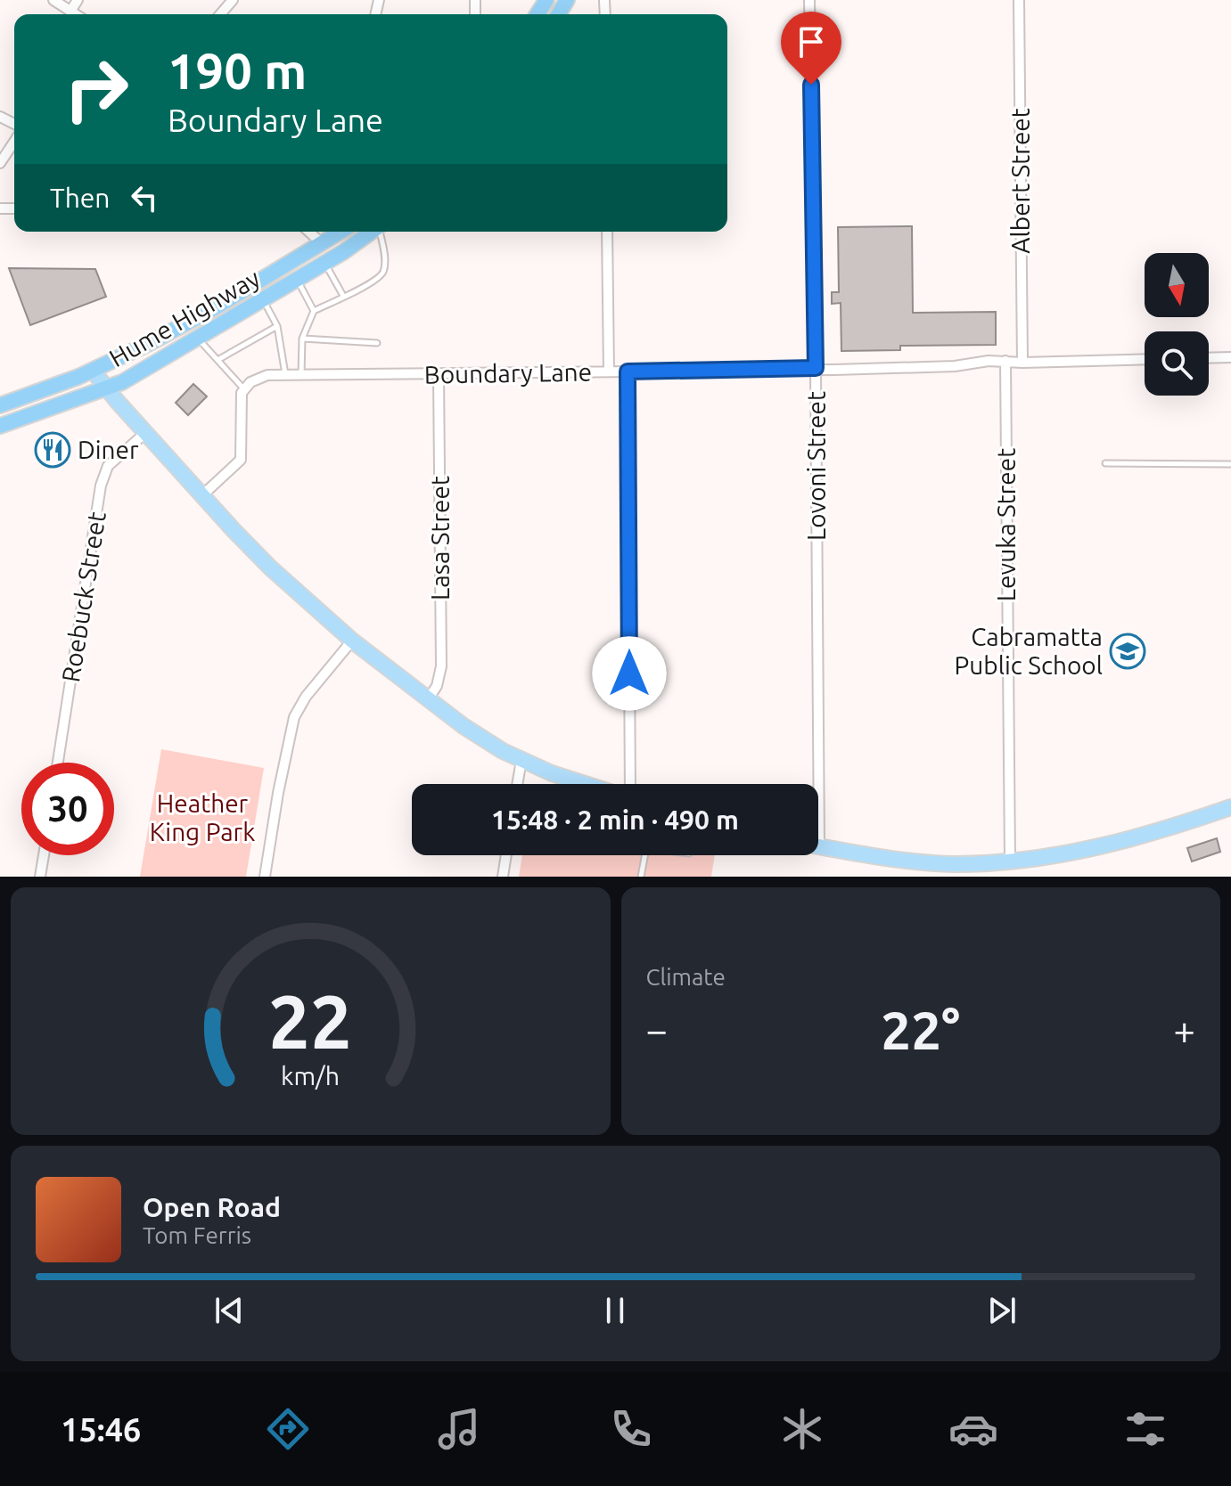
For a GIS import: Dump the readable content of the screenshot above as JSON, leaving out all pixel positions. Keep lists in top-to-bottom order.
{
  "streets": {
    "highway": ["Hume Highway"],
    "street": [
      "Albert Street",
      "Boundary Lane",
      "Lovoni Street",
      "Levuka Street",
      "Lasa Street",
      "Roebuck Street"
    ]
  },
  "crossings": [
    ["Albert Street", "Boundary Lane"],
    ["Boundary Lane", "Lovoni Street"],
    ["Boundary Lane", "Levuka Street"],
    ["Boundary Lane", "Lasa Street"]
  ],
  "parks": ["Heather King Park"],
  "places": {
    "restaurant": ["Diner"],
    "school or university": ["Cabramatta Public School"]
  },
  "north": "bottom",
  "page": {
    "turn": ["190 m", "Boundary Lane"],
    "then": "Then",
    "limit": "30",
    "trip": "15:48 · 2 min · 490 m",
    "tile": "Climate",
    "heat": ["−", "22°", "+"],
    "song": ["Open Road", "Tom Ferris"],
    "tabs": "15:46",
    "gauge": ["22", "km/h"]
  }
}
